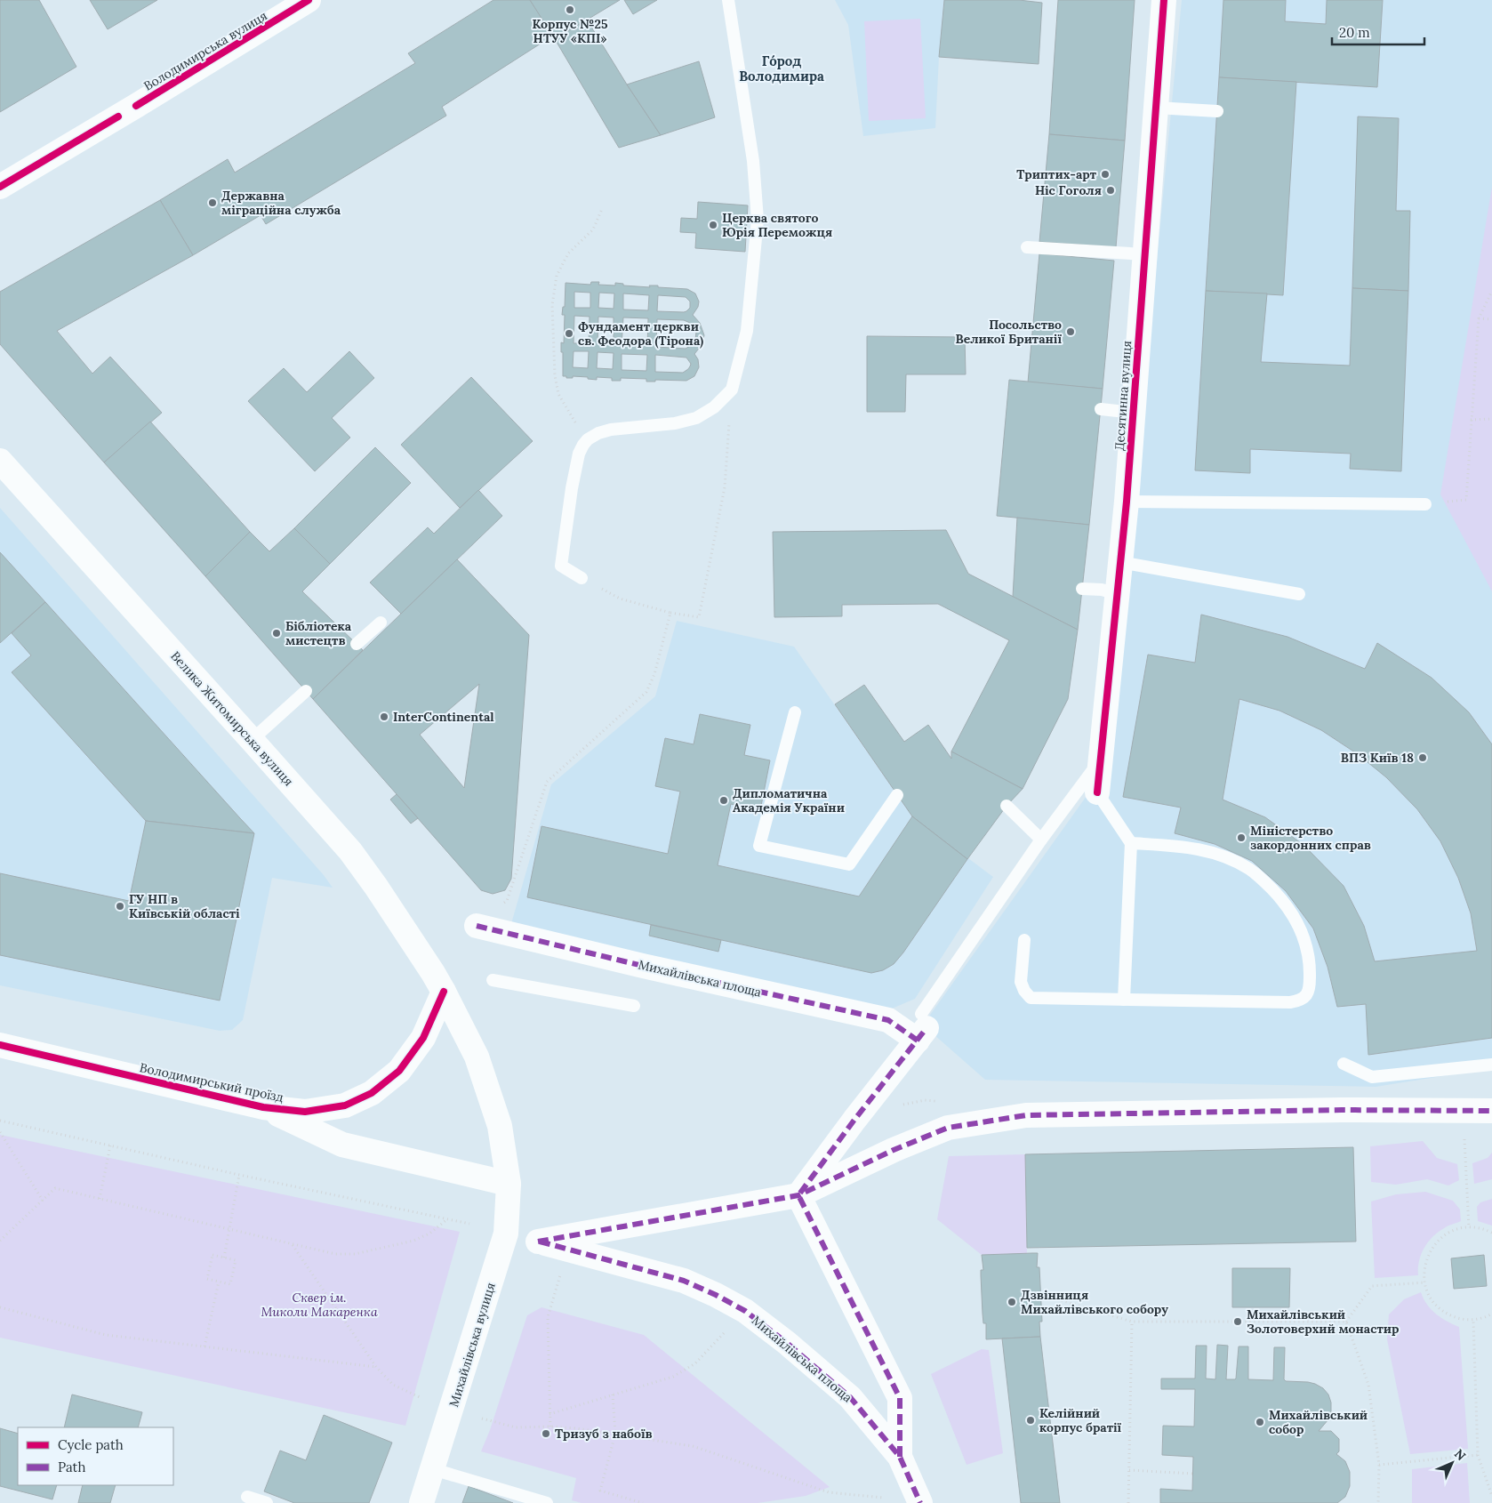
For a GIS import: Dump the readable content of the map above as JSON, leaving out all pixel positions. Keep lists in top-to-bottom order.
{
  "streets": {
    "street": [
      "Володимирська вулиця",
      "Десятинна вулиця",
      "Велика Житомирська вулиця",
      "Михайлівська площа",
      "Володимирський проїзд",
      "Михайлівська вулиця"
    ]
  },
  "crossings": [
    ["Велика Житомирська вулиця", "Володимирський проїзд"],
    ["Володимирський проїзд", "Михайлівська вулиця"]
  ],
  "districts": ["Го́род Володимира"],
  "parks": ["Сквер ім. Миколи Макаренка"],
  "places": [
    "Корпус №25 НТУУ «КПІ»",
    "Триптих-арт",
    "Ніс Гоголя",
    "Державна міграційна служба",
    "Церква святого Юрія Переможця",
    "Посольство Великої Британії",
    "Фундамент церкви св. Феодора (Тірона)",
    "Бібліотека мистецтв",
    "InterContinental",
    "ВПЗ Київ 18",
    "Дипломатична Академія України",
    "Міністерство закордонних справ",
    "ГУ НП в Київській області",
    "Дзвінниця Михайлівського собору",
    "Михайлівський Золотоверхий монастир",
    "Келійний корпус братії",
    "Михайлівський собор",
    "Тризуб з набоїв"
  ],
  "legend": ["Cycle path", "Path"],
  "scale_bar": "20 m",
  "north": "top right"
}
